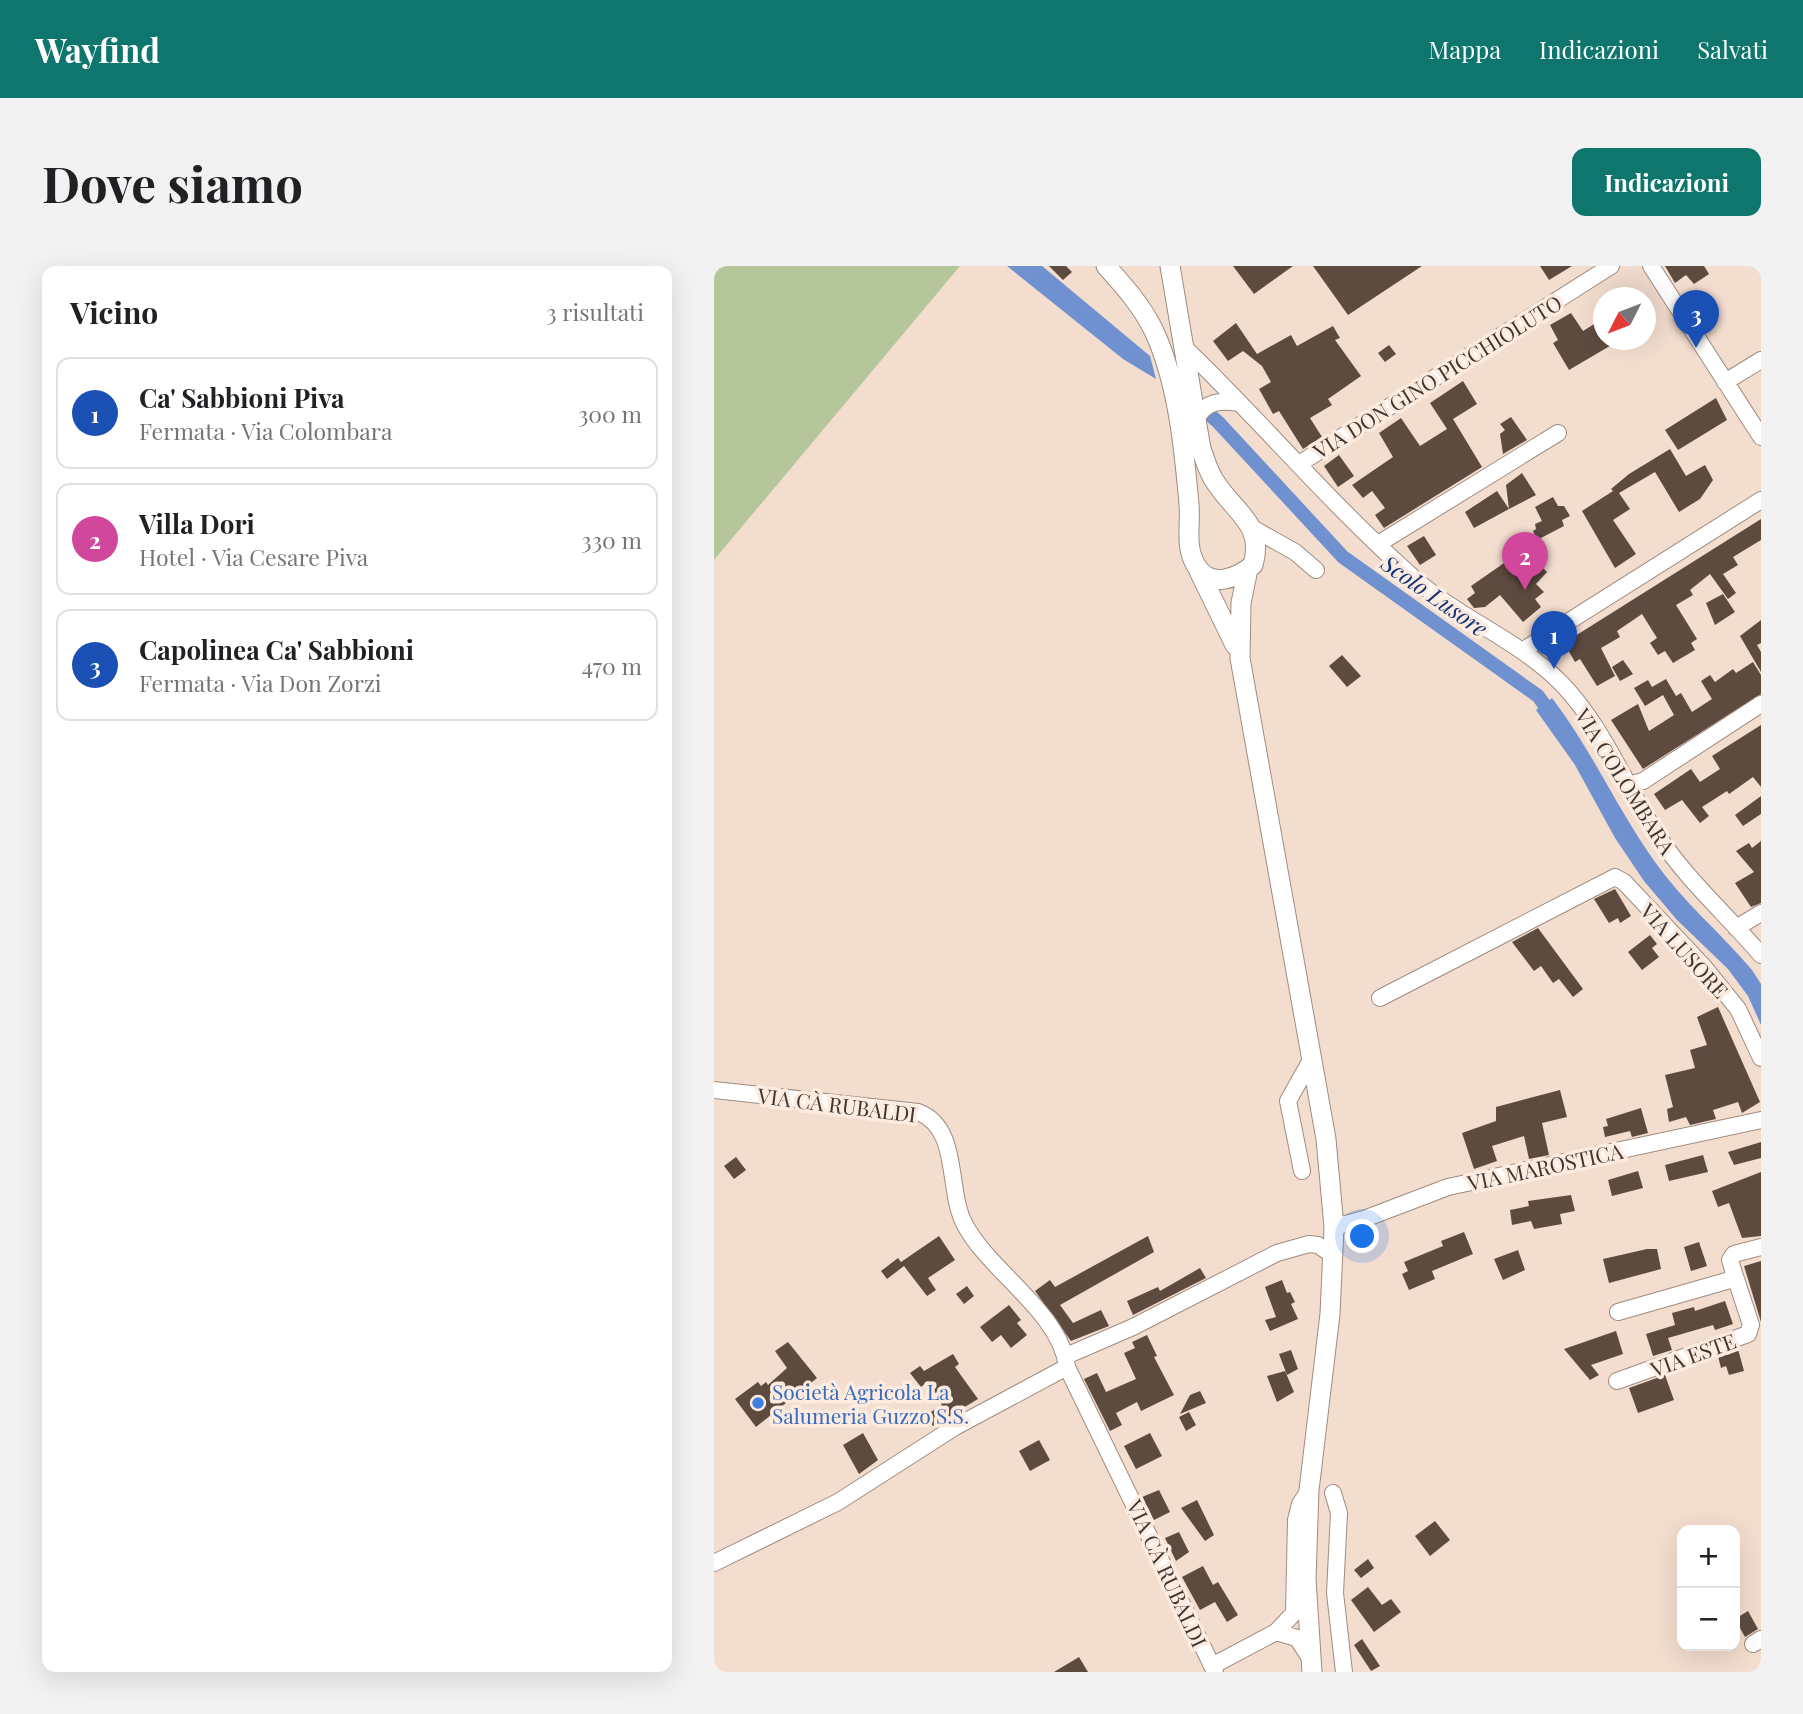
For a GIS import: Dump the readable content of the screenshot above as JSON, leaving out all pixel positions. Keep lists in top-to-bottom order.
{
  "streets": {
    "street": [
      "VIA DON GINO PICCHIOLUTO",
      "VIA COLOMBARA",
      "VIA LUSORE",
      "VIA CÀ RUBALDI",
      "VIA MAROSTICA",
      "VIA ESTE"
    ]
  },
  "crossings": [
    ["VIA DON GINO PICCHIOLUTO", "VIA COLOMBARA"]
  ],
  "water": ["Scolo Lusore"],
  "places": ["Società Agricola La Salumeria Guzzo S.S."],
  "north": "bottom left",
  "page": {
    "header": "Wayfind",
    "nav": ["Mappa", "Indicazioni", "Salvati"],
    "buttons": "Indicazioni",
    "title": "Dove siamo",
    "heading": ["Vicino", "3 risultati"],
    "pins": ["3", "2", "1"],
    "list": [
      {
        "mark": "1",
        "name": "Ca' Sabbioni Piva",
        "note": "Fermata · Via Colombara",
        "value": "300 m"
      },
      {
        "mark": "2",
        "name": "Villa Dori",
        "note": "Hotel · Via Cesare Piva",
        "value": "330 m"
      },
      {
        "mark": "3",
        "name": "Capolinea Ca' Sabbioni",
        "note": "Fermata · Via Don Zorzi",
        "value": "470 m"
      }
    ],
    "map_buttons": ["+", "−"]
  }
}
